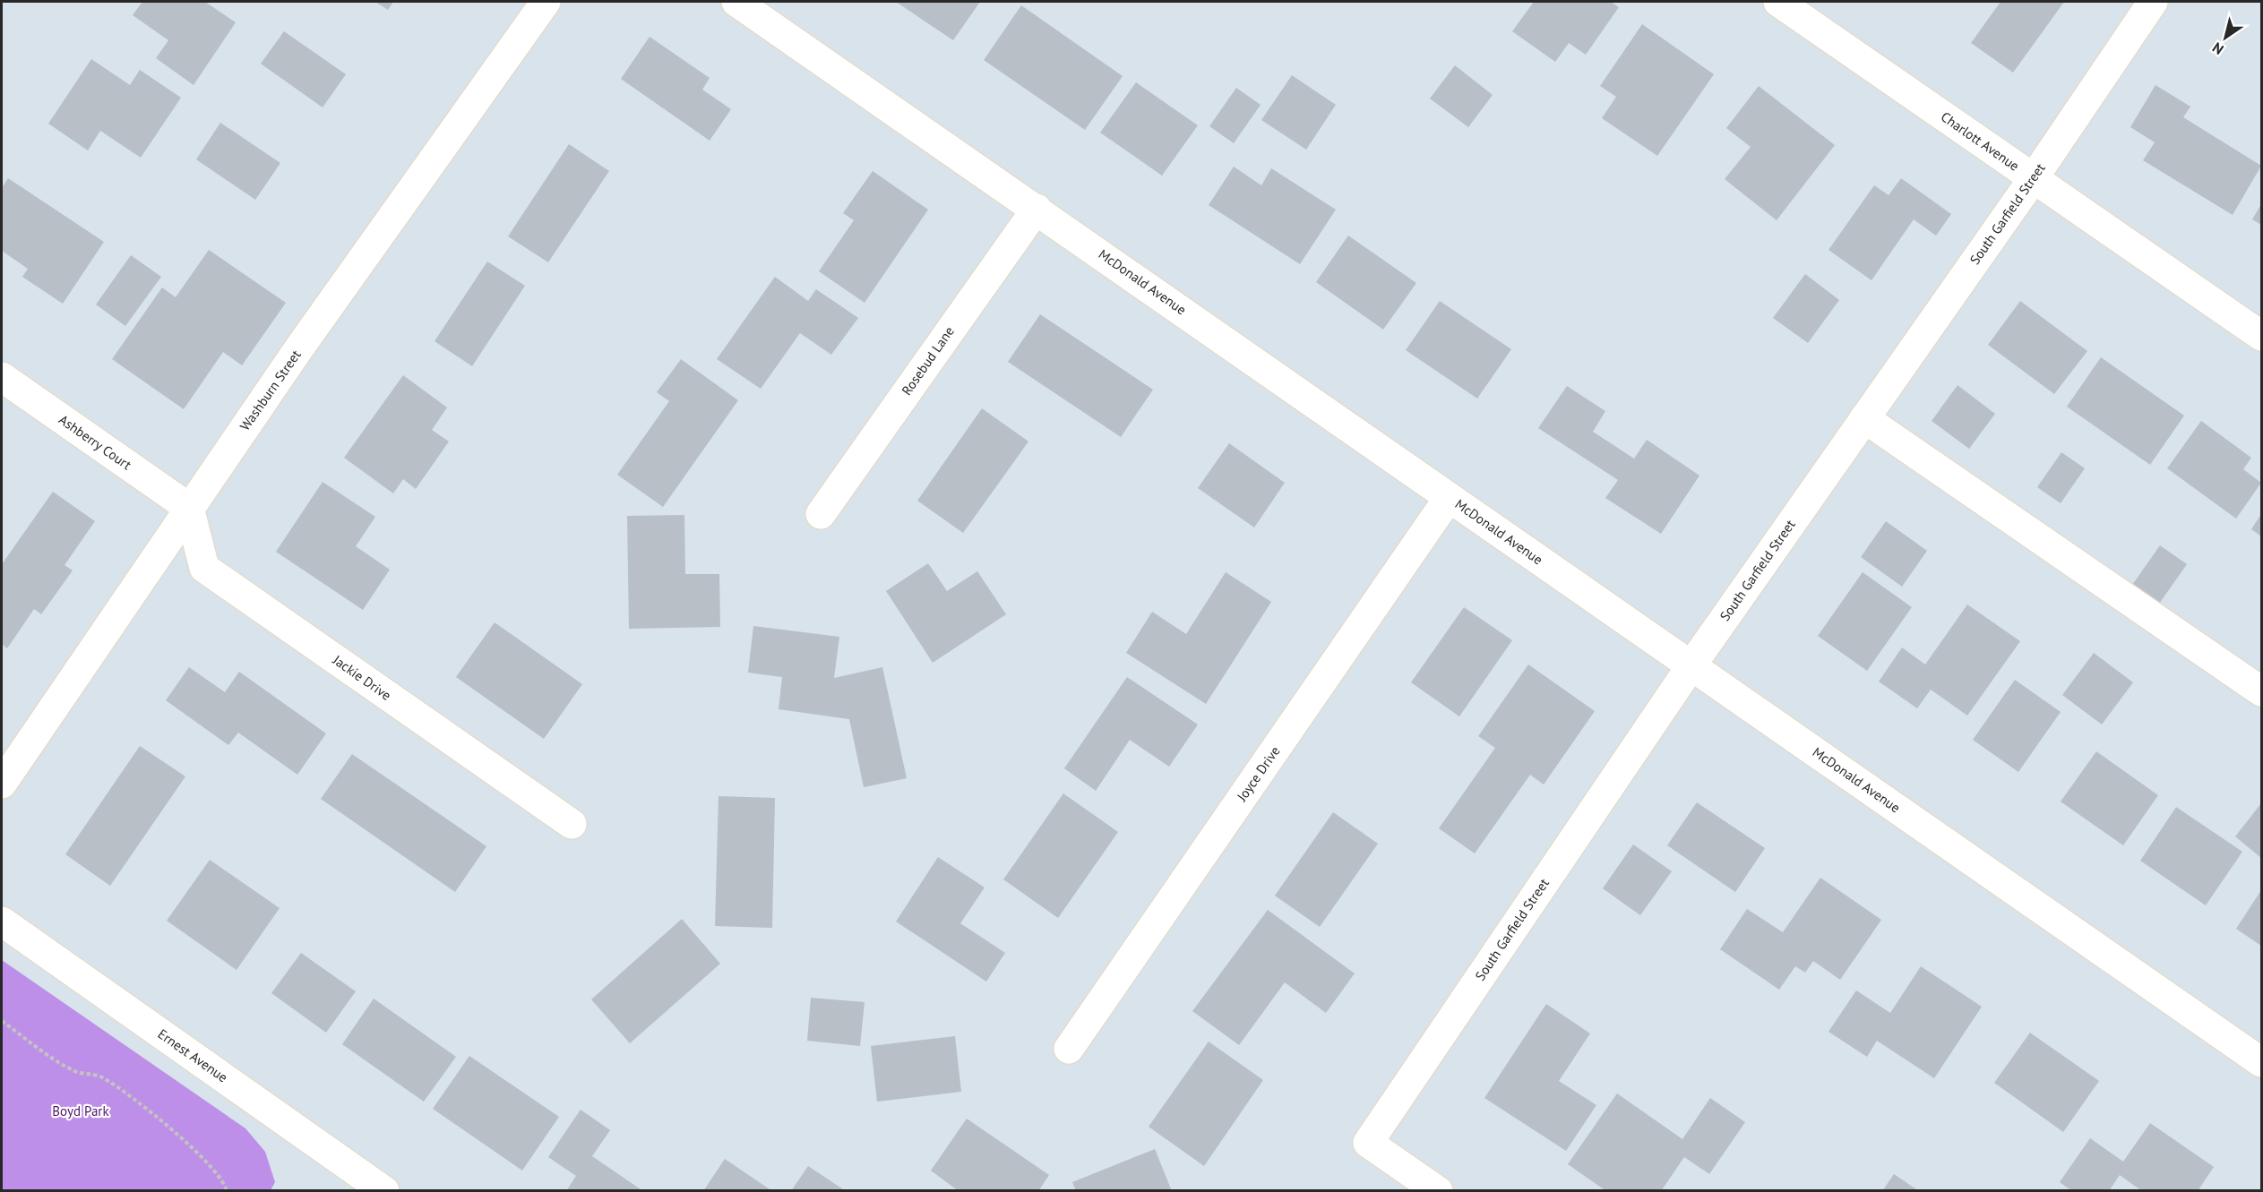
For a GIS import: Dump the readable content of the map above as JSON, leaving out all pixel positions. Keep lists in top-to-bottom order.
{
  "streets": {
    "street": [
      "Charlott Avenue",
      "South Garfield Street",
      "McDonald Avenue",
      "Rosebud Lane",
      "Washburn Street",
      "Ashberry Court",
      "Jackie Drive",
      "Joyce Drive",
      "Ernest Avenue"
    ]
  },
  "crossings": [
    ["Charlott Avenue", "South Garfield Street"],
    ["South Garfield Street", "McDonald Avenue"],
    ["McDonald Avenue", "Rosebud Lane"],
    ["McDonald Avenue", "Joyce Drive"],
    ["Washburn Street", "Ashberry Court"],
    ["Washburn Street", "Jackie Drive"],
    ["Ashberry Court", "Jackie Drive"]
  ],
  "parks": ["Boyd Park"],
  "north": "bottom left"
}
